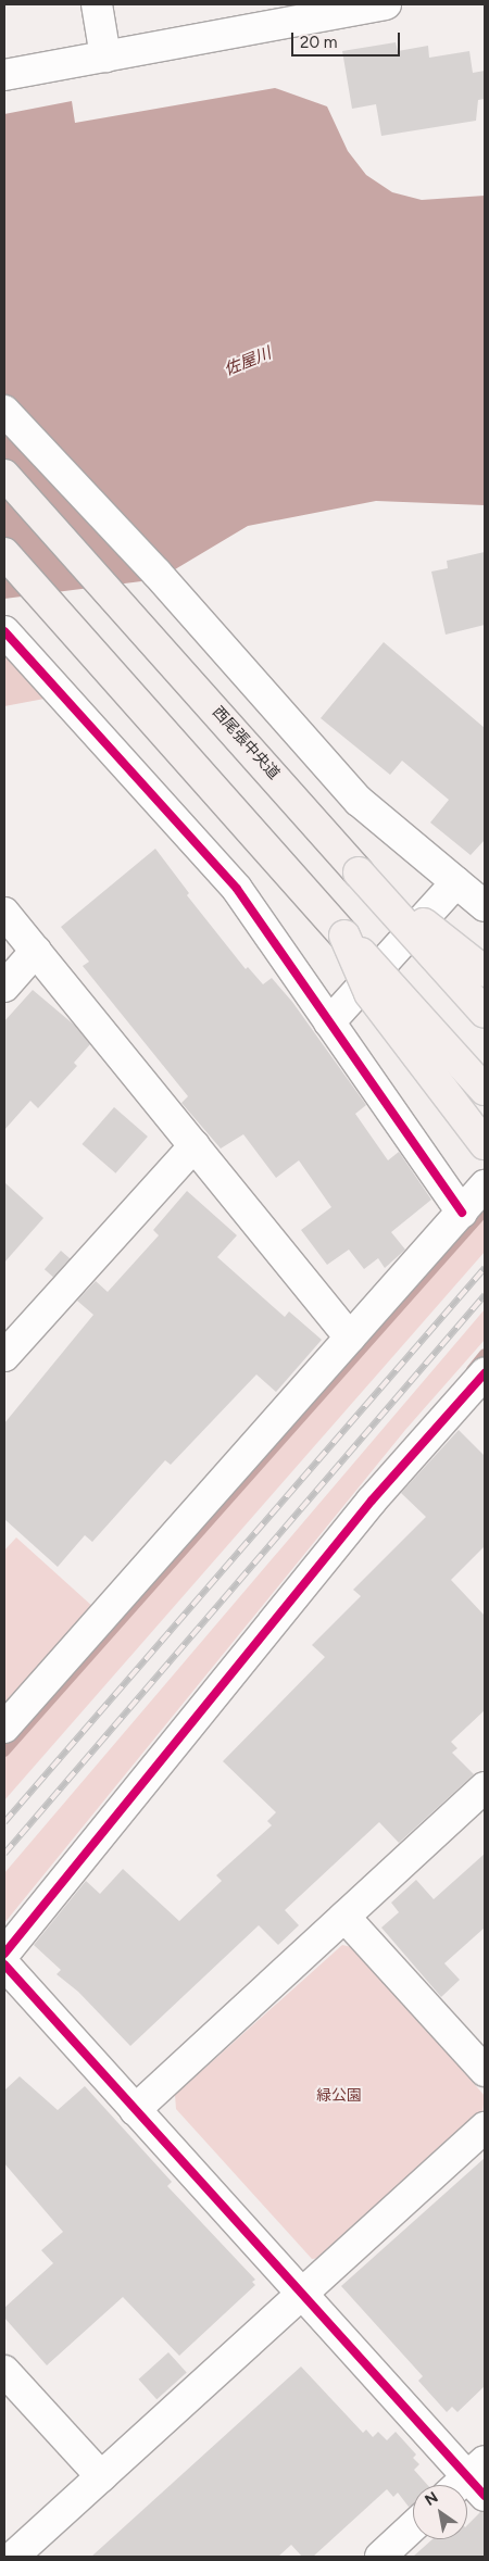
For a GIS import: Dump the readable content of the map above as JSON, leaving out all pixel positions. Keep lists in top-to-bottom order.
{
  "streets": {
    "main road": ["西尾張中央道"]
  },
  "water": ["佐屋川"],
  "parks": ["緑公園"],
  "scale_bar": "20 m",
  "north": "top left"
}
